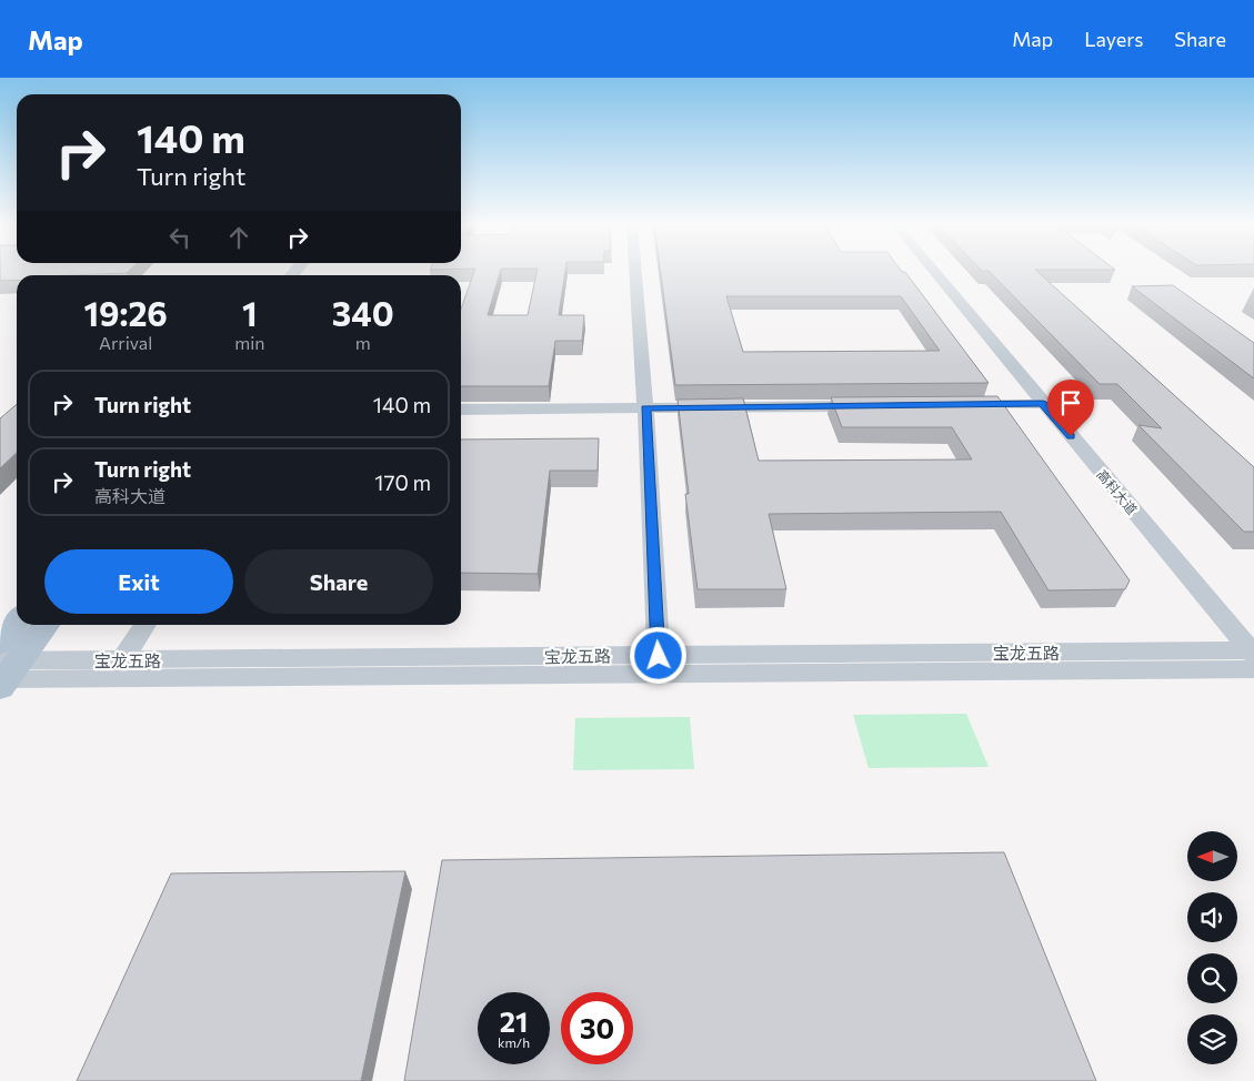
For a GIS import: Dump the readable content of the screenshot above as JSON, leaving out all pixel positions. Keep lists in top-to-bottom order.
{
  "streets": {
    "street": ["高科大道", "宝龙五路"]
  },
  "crossings": [
    ["高科大道", "宝龙五路"]
  ],
  "north": "left",
  "page": {
    "header": "Map",
    "nav": ["Map", "Layers", "Share"],
    "turn": ["140 m", "Turn right"],
    "eta": [
      "19:26",
      "Arrival",
      "1",
      "min",
      "340",
      "m"
    ],
    "list": [
      {
        "name": "Turn right",
        "value": "140 m"
      },
      {
        "name": "Turn right",
        "note": "高科大道",
        "value": "170 m"
      }
    ],
    "buttons": ["Exit", "Share"],
    "speed": "21 km/h",
    "limit": "30"
  }
}
